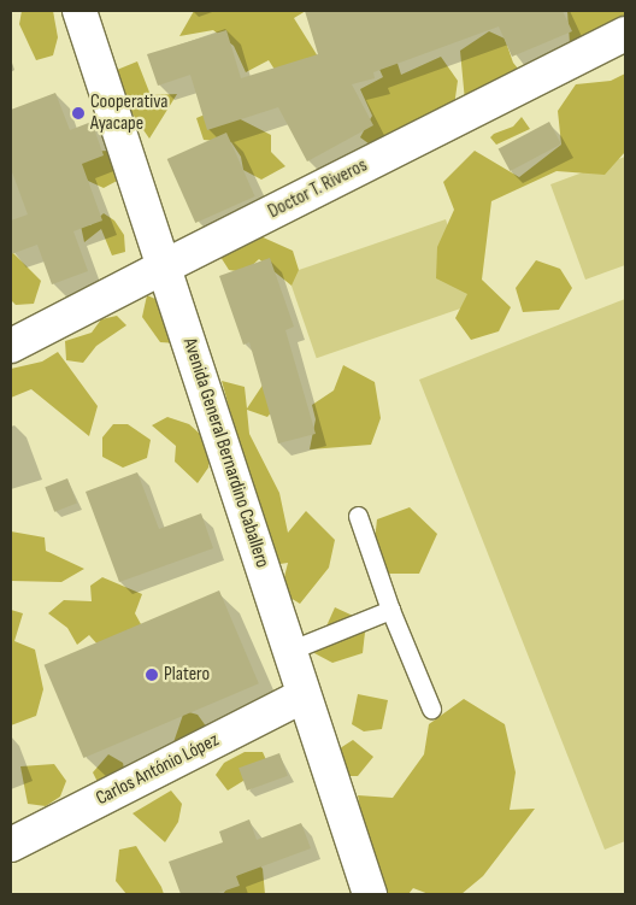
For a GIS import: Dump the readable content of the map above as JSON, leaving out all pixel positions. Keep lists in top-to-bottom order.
{
  "streets": {
    "main road": ["Doctor T. Riveros", "Avenida General Bernardino Caballero", "Carlos António López"]
  },
  "crossings": [
    ["Doctor T. Riveros", "Avenida General Bernardino Caballero"],
    ["Avenida General Bernardino Caballero", "Carlos António López"]
  ],
  "places": ["Cooperativa Ayacape", "Platero"]
}
